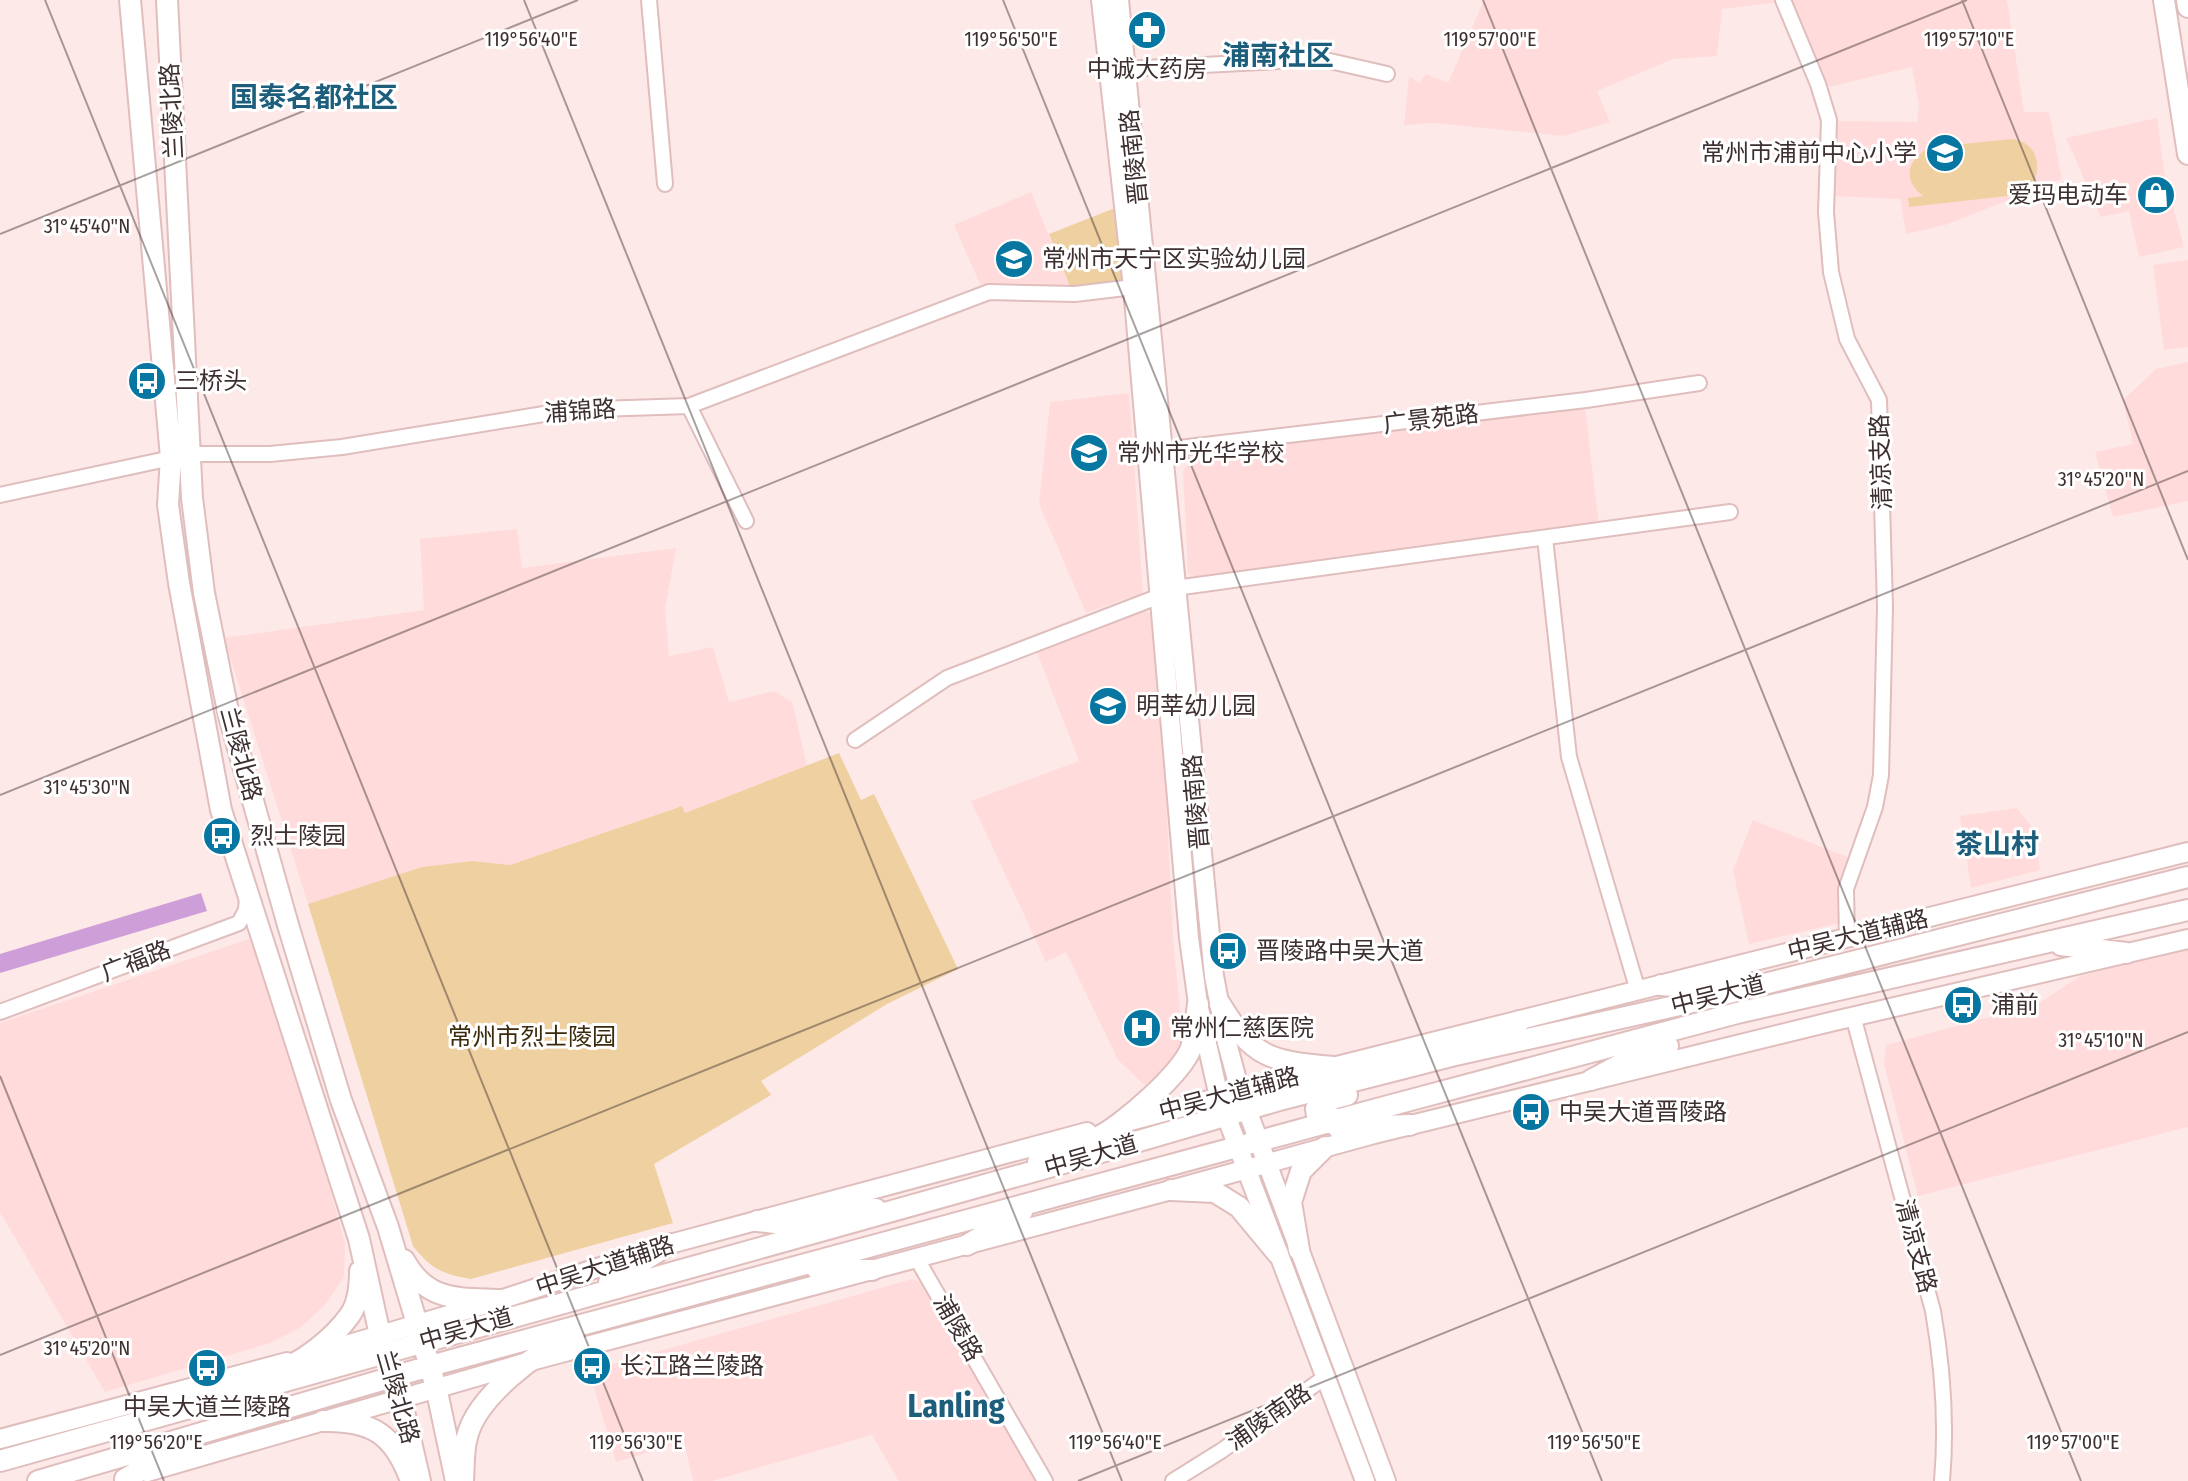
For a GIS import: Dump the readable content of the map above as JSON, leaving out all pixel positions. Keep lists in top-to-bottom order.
{
  "streets": {
    "main road": [
      "兰陵北路",
      "晋陵南路",
      "中吴大道辅路",
      "中吴大道"
    ],
    "street": [
      "浦锦路",
      "广景苑路",
      "清凉支路",
      "广福路",
      "浦陵路",
      "浦陵南路"
    ]
  },
  "crossings": [
    ["兰陵北路", "浦锦路"],
    ["兰陵北路", "中吴大道辅路"],
    ["兰陵北路", "中吴大道"],
    ["晋陵南路", "浦锦路"],
    ["晋陵南路", "广景苑路"],
    ["晋陵南路", "中吴大道辅路"],
    ["晋陵南路", "中吴大道"],
    ["晋陵南路", "浦陵南路"],
    ["清凉支路", "中吴大道辅路"],
    ["中吴大道辅路", "中吴大道"]
  ],
  "districts": [
    "浦南社区",
    "国泰名都社区",
    "茶山村",
    "Lanling"
  ],
  "parks": ["常州市烈士陵园"],
  "places": {
    "pharmacy": ["中诚大药房"],
    "school or university": [
      "常州市浦前中心小学",
      "常州市天宁区实验幼儿园",
      "常州市光华学校",
      "明莘幼儿园"
    ],
    "shop": ["爱玛电动车"],
    "bus stop": [
      "三桥头",
      "烈士陵园",
      "晋陵路中吴大道",
      "浦前",
      "中吴大道晋陵路",
      "长江路兰陵路",
      "中吴大道兰陵路"
    ],
    "hospital": ["常州仁慈医院"]
  },
  "coordinates": [
    "119°56'40\"E",
    "119°56'50\"E",
    "119°57'00\"E",
    "119°57'10\"E",
    "31°45'40\"N",
    "31°45'20\"N",
    "31°45'30\"N",
    "31°45'10\"N",
    "119°56'20\"E",
    "119°56'30\"E"
  ]
}
